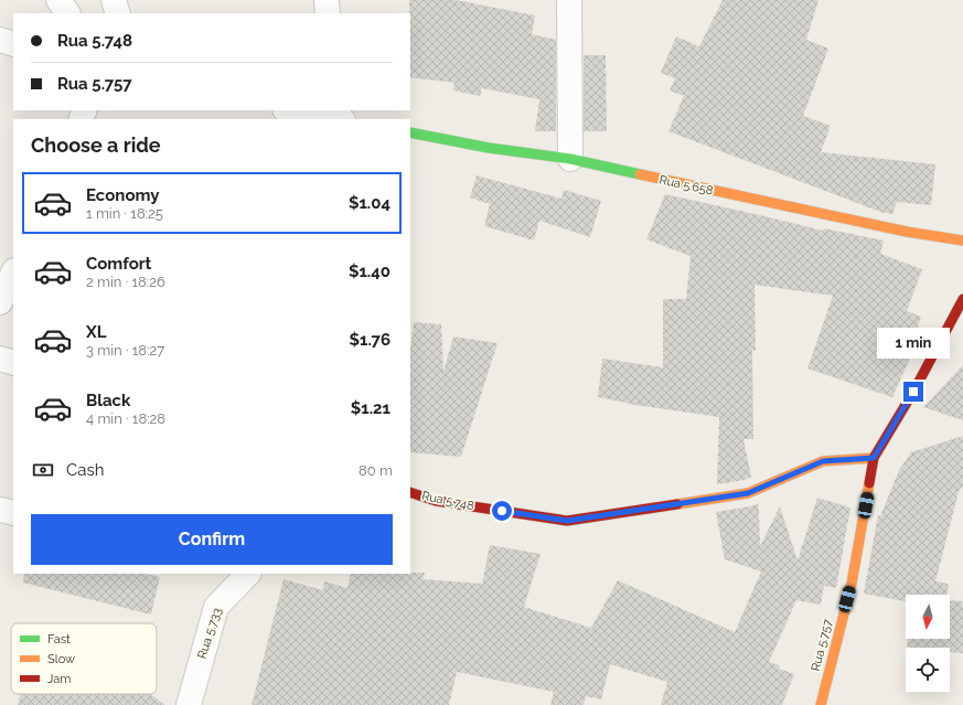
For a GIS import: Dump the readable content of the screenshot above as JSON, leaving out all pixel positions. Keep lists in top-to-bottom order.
{
  "streets": {
    "street": [
      "Rua 5.658",
      "Rua 5.748",
      "Rua 5.733",
      "Rua 5.757"
    ]
  },
  "crossings": [
    ["Rua 5.748", "Rua 5.757"]
  ],
  "legend": ["Fast", "Slow", "Jam"],
  "north": "bottom",
  "page": {
    "banner": ["Rua 5.748", "Rua 5.757"],
    "heading": "Choose a ride",
    "list": [
      {
        "name": "Economy",
        "note": "1 min · 18:25",
        "value": "$1.04"
      },
      {
        "name": "Comfort",
        "note": "2 min · 18:26",
        "value": "$1.40"
      },
      {
        "name": "XL",
        "note": "3 min · 18:27",
        "value": "$1.76"
      },
      {
        "name": "Black",
        "note": "4 min · 18:28",
        "value": "$1.21"
      }
    ],
    "bubble": "1 min",
    "pay": ["Cash", "80 m"],
    "buttons": "Confirm"
  }
}
